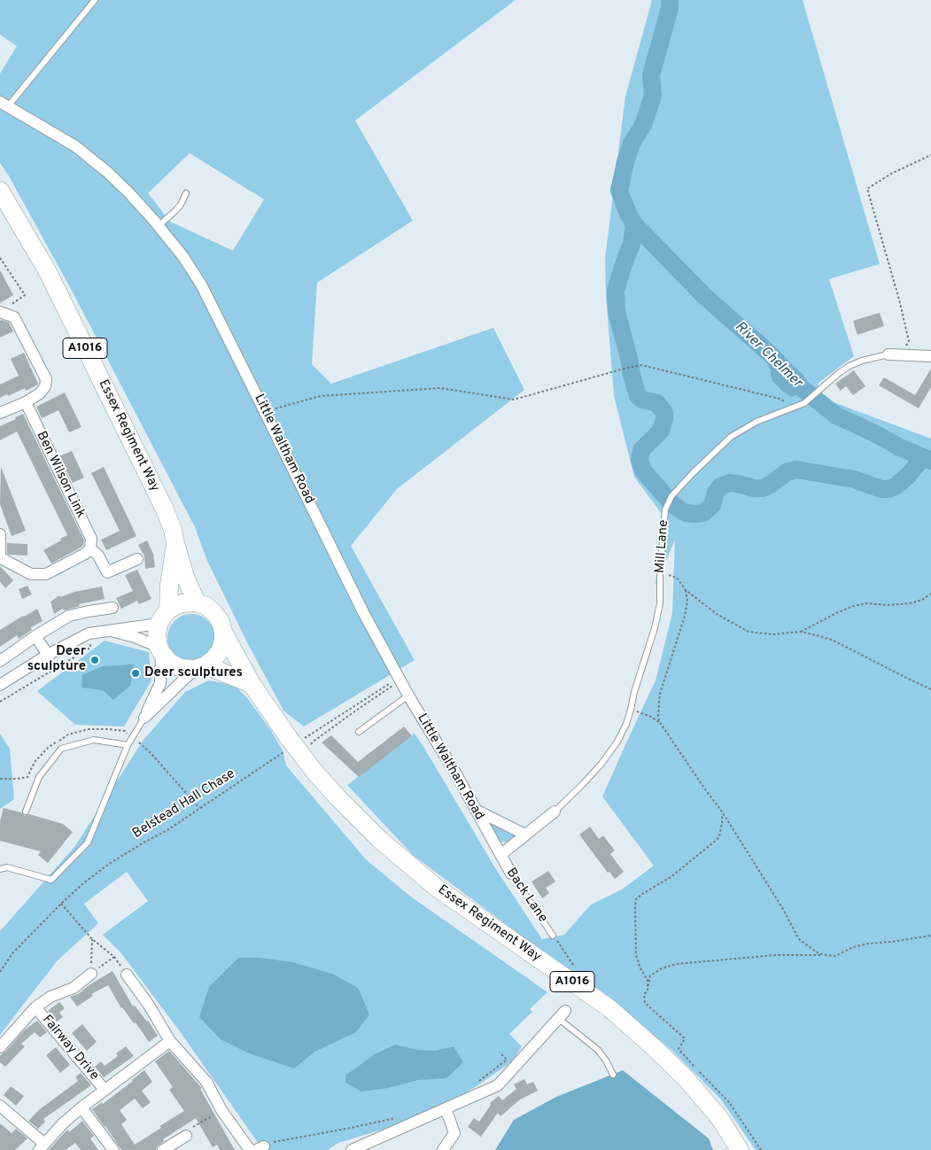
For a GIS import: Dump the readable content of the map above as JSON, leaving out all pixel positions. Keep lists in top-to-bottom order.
{
  "streets": {
    "main road": ["A1016", "Essex Regiment Way"],
    "street": [
      "Little Waltham Road",
      "Ben Wilson Link",
      "Mill Lane",
      "Back Lane",
      "Fairway Drive"
    ],
    "path": ["Belstead Hall Chase"]
  },
  "crossings": [
    ["Essex Regiment Way", "Belstead Hall Chase"],
    ["Little Waltham Road", "Mill Lane"],
    ["Little Waltham Road", "Belstead Hall Chase"],
    ["Little Waltham Road", "Back Lane"],
    ["Mill Lane", "Back Lane"]
  ],
  "water": ["River Chelmer"],
  "places": ["Deer sculpture", "Deer sculptures"]
}
